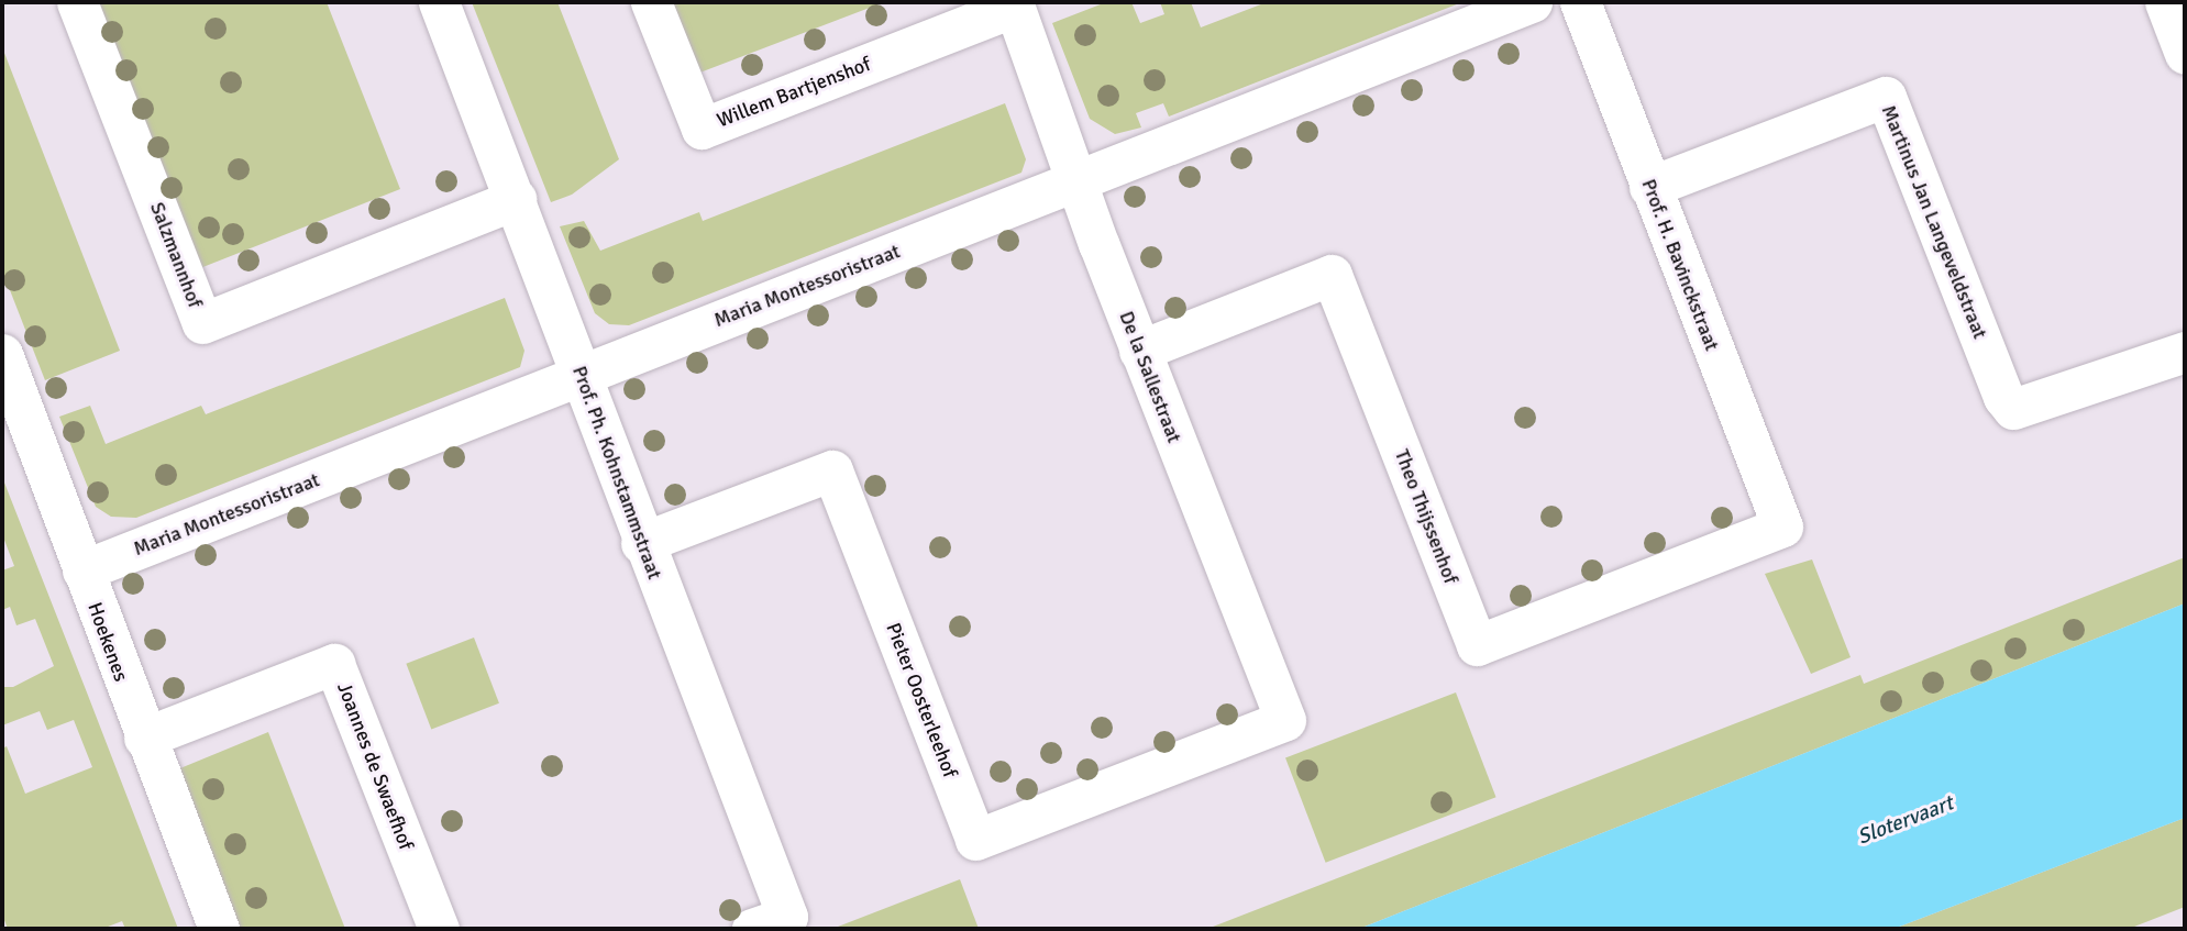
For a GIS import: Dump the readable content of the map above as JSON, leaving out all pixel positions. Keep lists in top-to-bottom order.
{
  "streets": {
    "street": [
      "Willem Bartjenshof",
      "Martinus Jan Langeveldstraat",
      "Salzmannhof",
      "Prof. H. Bavinckstraat",
      "Maria Montessoristraat",
      "De la Sallestraat",
      "Prof. Ph. Kohnstammstraat",
      "Theo Thijssenhof",
      "Hoekenes",
      "Pieter Oosterleehof",
      "Joannes de Swaefhof"
    ]
  },
  "crossings": [
    ["Willem Bartjenshof", "De la Sallestraat"],
    ["Martinus Jan Langeveldstraat", "Prof. H. Bavinckstraat"],
    ["Salzmannhof", "Prof. Ph. Kohnstammstraat"],
    ["Prof. H. Bavinckstraat", "Theo Thijssenhof"],
    ["Maria Montessoristraat", "De la Sallestraat"],
    ["Maria Montessoristraat", "Prof. Ph. Kohnstammstraat"],
    ["Maria Montessoristraat", "Hoekenes"],
    ["De la Sallestraat", "Theo Thijssenhof"],
    ["De la Sallestraat", "Pieter Oosterleehof"],
    ["Prof. Ph. Kohnstammstraat", "Pieter Oosterleehof"],
    ["Hoekenes", "Joannes de Swaefhof"]
  ],
  "water": ["Slotervaart"]
}
